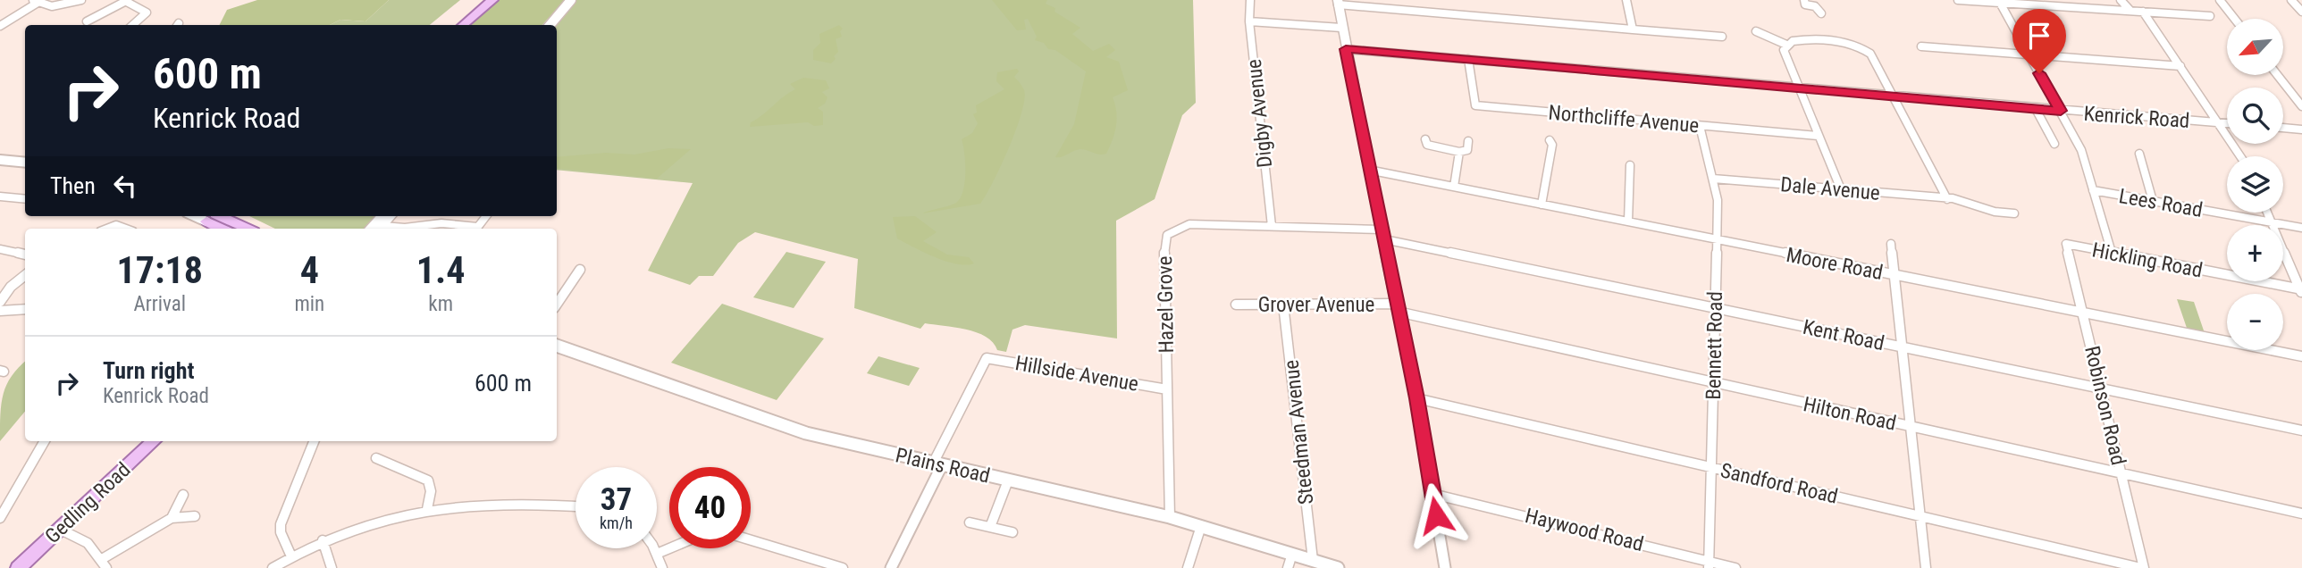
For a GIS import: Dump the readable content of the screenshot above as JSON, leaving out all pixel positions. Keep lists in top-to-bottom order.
{
  "streets": {
    "main road": ["Plains Road", "Gedling Road"],
    "street": [
      "Digby Avenue",
      "Kenrick Road",
      "Northcliffe Avenue",
      "Dale Avenue",
      "Lees Road",
      "Hickling Road",
      "Moore Road",
      "Hazel Grove",
      "Grover Avenue",
      "Kent Road",
      "Bennett Road",
      "Hillside Avenue",
      "Robinson Road",
      "Hilton Road",
      "Steedman Avenue",
      "Sandford Road",
      "Haywood Road"
    ]
  },
  "crossings": [
    ["Digby Avenue", "Hazel Grove"],
    ["Kenrick Road", "Northcliffe Avenue"],
    ["Northcliffe Avenue", "Bennett Road"],
    ["Dale Avenue", "Bennett Road"],
    ["Hickling Road", "Robinson Road"],
    ["Moore Road", "Bennett Road"],
    ["Moore Road", "Robinson Road"],
    ["Hazel Grove", "Kent Road"],
    ["Hazel Grove", "Hillside Avenue"],
    ["Hazel Grove", "Plains Road"],
    ["Grover Avenue", "Hilton Road"],
    ["Grover Avenue", "Steedman Avenue"],
    ["Kent Road", "Bennett Road"],
    ["Kent Road", "Robinson Road"],
    ["Bennett Road", "Hilton Road"],
    ["Bennett Road", "Sandford Road"],
    ["Bennett Road", "Haywood Road"],
    ["Hillside Avenue", "Plains Road"],
    ["Robinson Road", "Hilton Road"],
    ["Robinson Road", "Sandford Road"],
    ["Steedman Avenue", "Plains Road"]
  ],
  "north": "bottom left",
  "page": {
    "map_buttons": ["+", "−"],
    "turn": ["600 m", "Kenrick Road"],
    "then": "Then",
    "eta": [
      "17:18",
      "Arrival",
      "4",
      "min",
      "1.4",
      "km"
    ],
    "list": [
      {
        "name": "Turn right",
        "note": "Kenrick Road",
        "value": "600 m"
      }
    ],
    "speed": "37 km/h",
    "limit": "40"
  }
}
